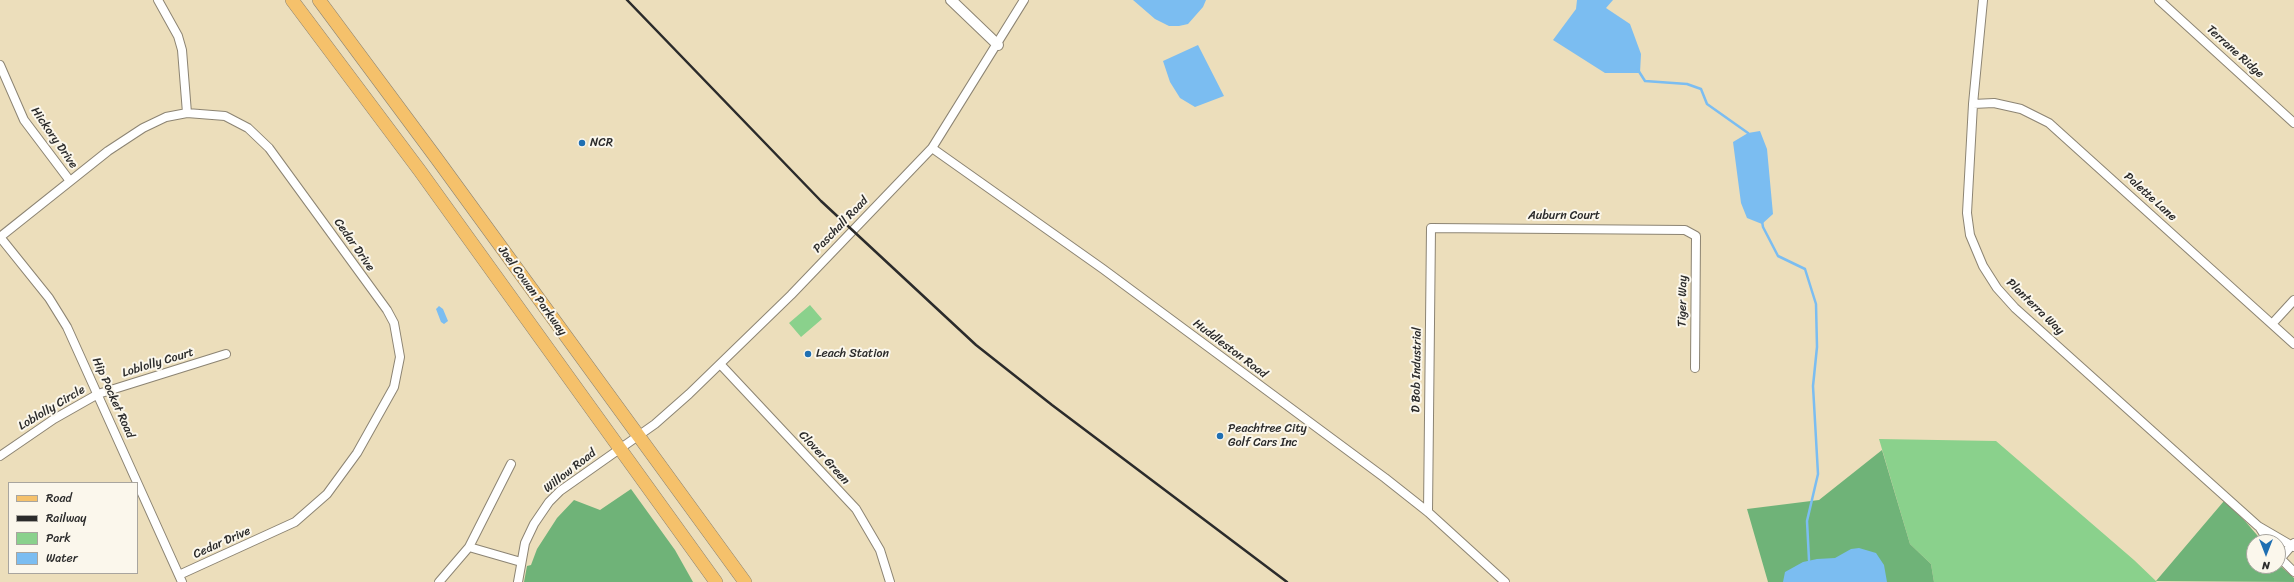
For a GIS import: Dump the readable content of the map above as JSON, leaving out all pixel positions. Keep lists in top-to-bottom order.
{
  "streets": {
    "main road": ["Joel Cowan Parkway"],
    "street": [
      "Terrane Ridge",
      "Hickory Drive",
      "Palette Lane",
      "Auburn Court",
      "Paschall Road",
      "Cedar Drive",
      "Tiger Way",
      "Planterra Way",
      "Huddleston Road",
      "Loblolly Court",
      "D Bob Industrial",
      "Hip Pocket Road",
      "Loblolly Circle",
      "Clover Green",
      "Willow Road"
    ]
  },
  "crossings": [
    ["Hickory Drive", "Cedar Drive"],
    ["Palette Lane", "Planterra Way"],
    ["Auburn Court", "Tiger Way"],
    ["Auburn Court", "D Bob Industrial"],
    ["Paschall Road", "Joel Cowan Parkway"],
    ["Paschall Road", "Huddleston Road"],
    ["Paschall Road", "Clover Green"],
    ["Paschall Road", "Willow Road"],
    ["Cedar Drive", "Hip Pocket Road"],
    ["Joel Cowan Parkway", "Willow Road"],
    ["Huddleston Road", "D Bob Industrial"],
    ["Loblolly Court", "Hip Pocket Road"],
    ["Loblolly Court", "Loblolly Circle"],
    ["Hip Pocket Road", "Loblolly Circle"]
  ],
  "places": ["NCR", "Leach Station", "Peachtree City Golf Cars Inc"],
  "legend": [
    "Road",
    "Railway",
    "Park",
    "Water"
  ],
  "north": "bottom"
}
